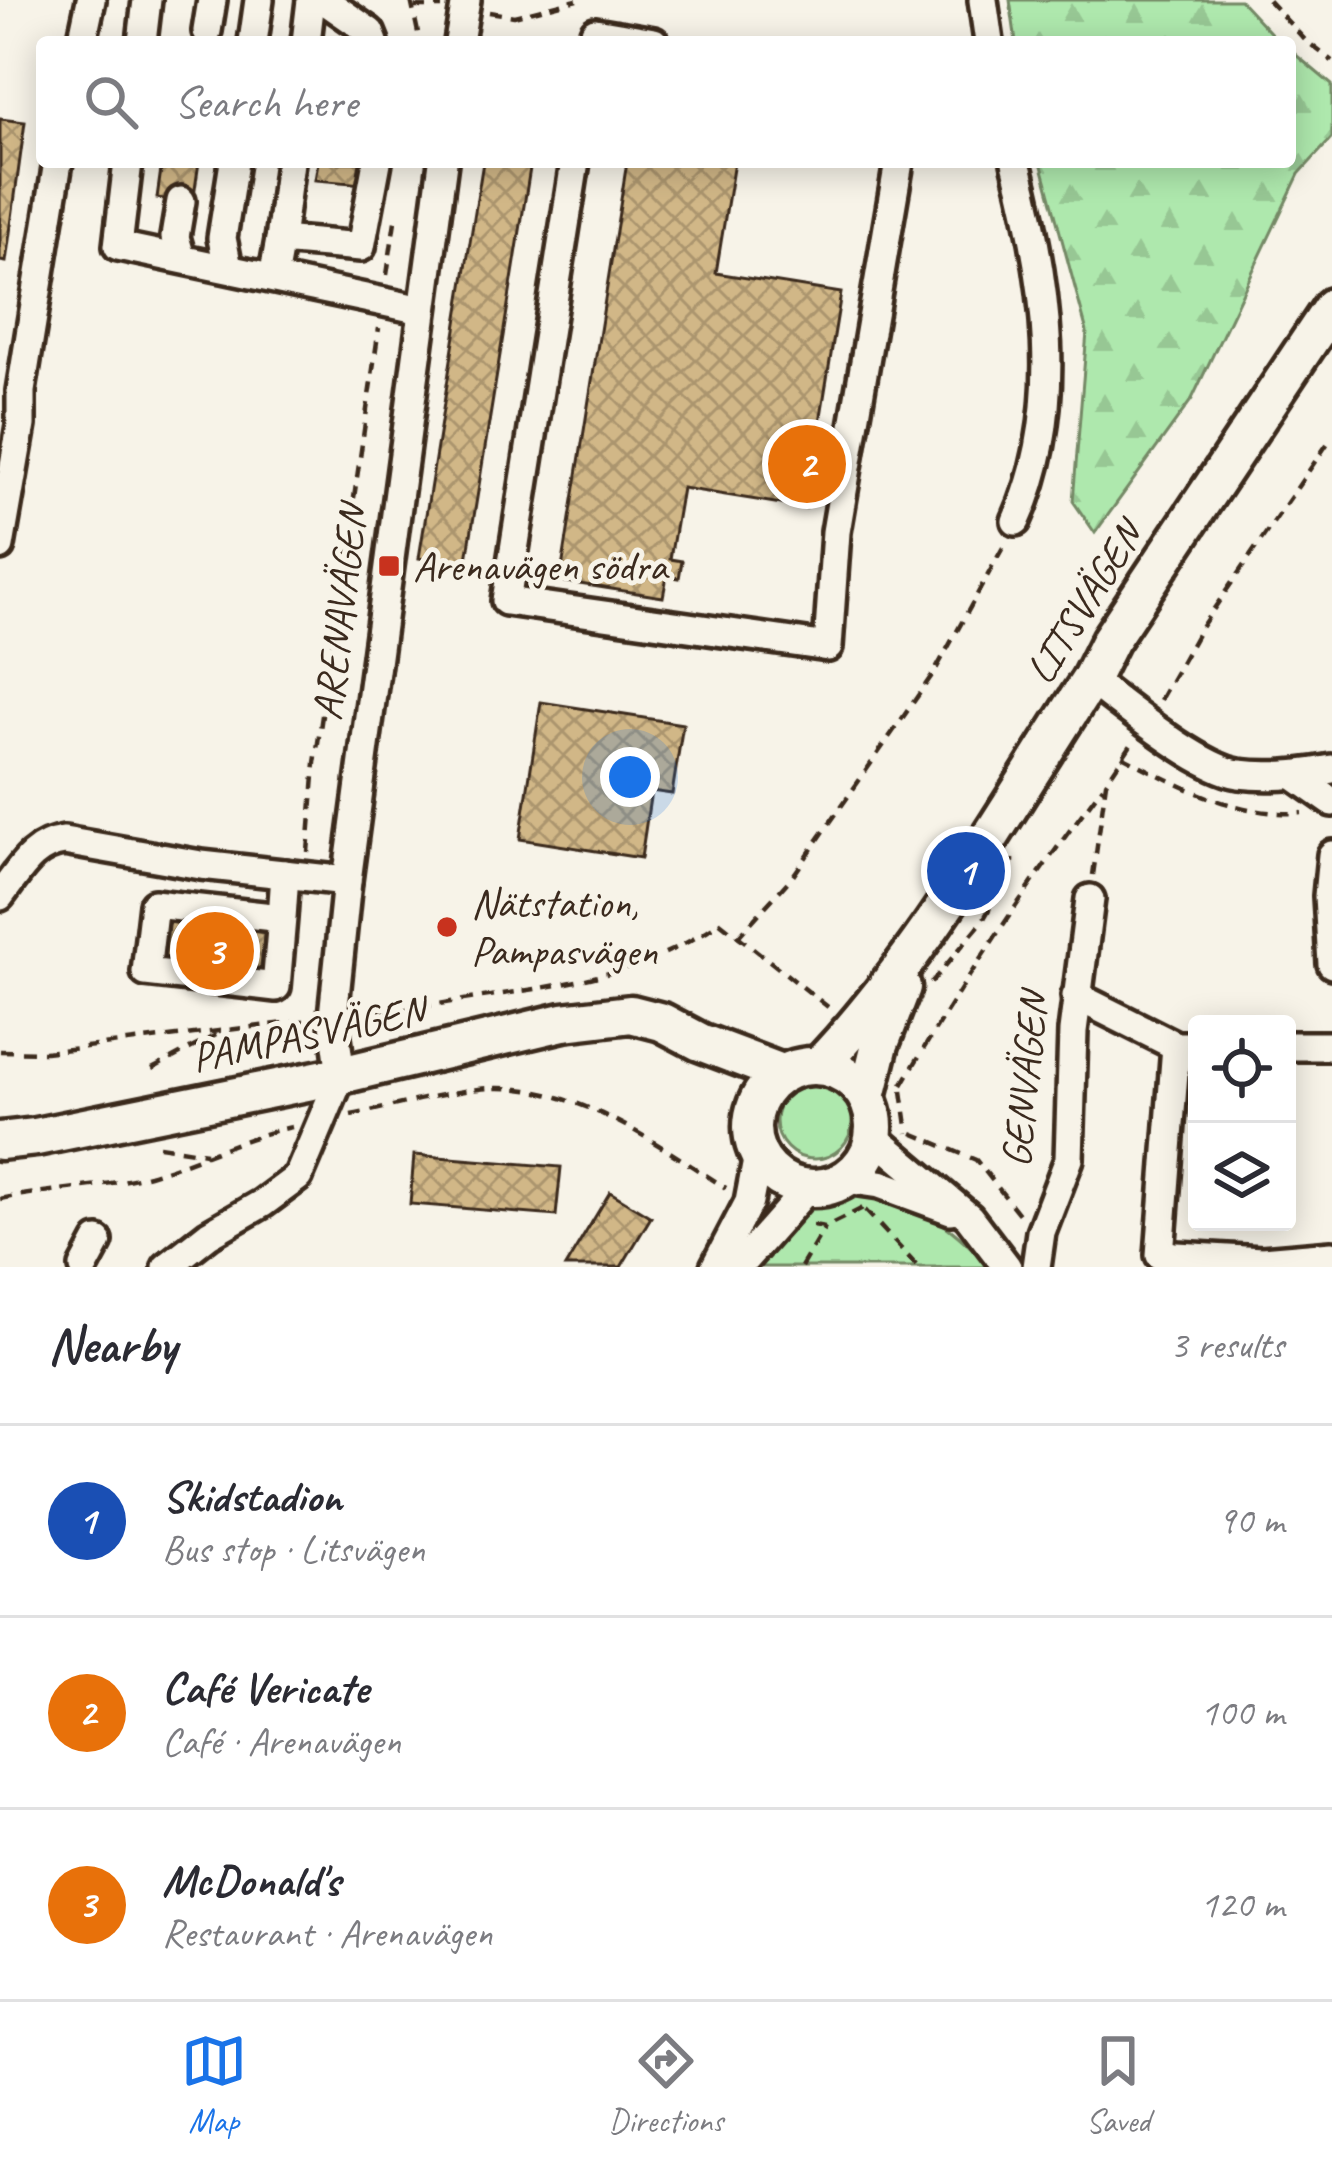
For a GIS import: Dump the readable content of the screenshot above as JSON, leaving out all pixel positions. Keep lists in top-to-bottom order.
{
  "streets": {
    "main road": ["LITSVÄGEN", "PAMPASVÄGEN"],
    "street": ["ARENAVÄGEN", "GENVÄGEN"]
  },
  "crossings": [
    ["ARENAVÄGEN", "PAMPASVÄGEN"]
  ],
  "places": {
    "transit": ["Arenavägen södra"],
    "other": ["Nätstation, Pampasvägen"]
  },
  "page": {
    "search": "Search here",
    "pins": ["2", "1", "3"],
    "heading": ["Nearby", "3 results"],
    "list": [
      {
        "mark": "1",
        "name": "Skidstadion",
        "note": "Bus stop · Litsvägen",
        "value": "90 m"
      },
      {
        "mark": "2",
        "name": "Café Vericate",
        "note": "Café · Arenavägen",
        "value": "100 m"
      },
      {
        "mark": "3",
        "name": "McDonald's",
        "note": "Restaurant · Arenavägen",
        "value": "120 m"
      }
    ],
    "nav": ["Map", "Directions", "Saved"]
  }
}
